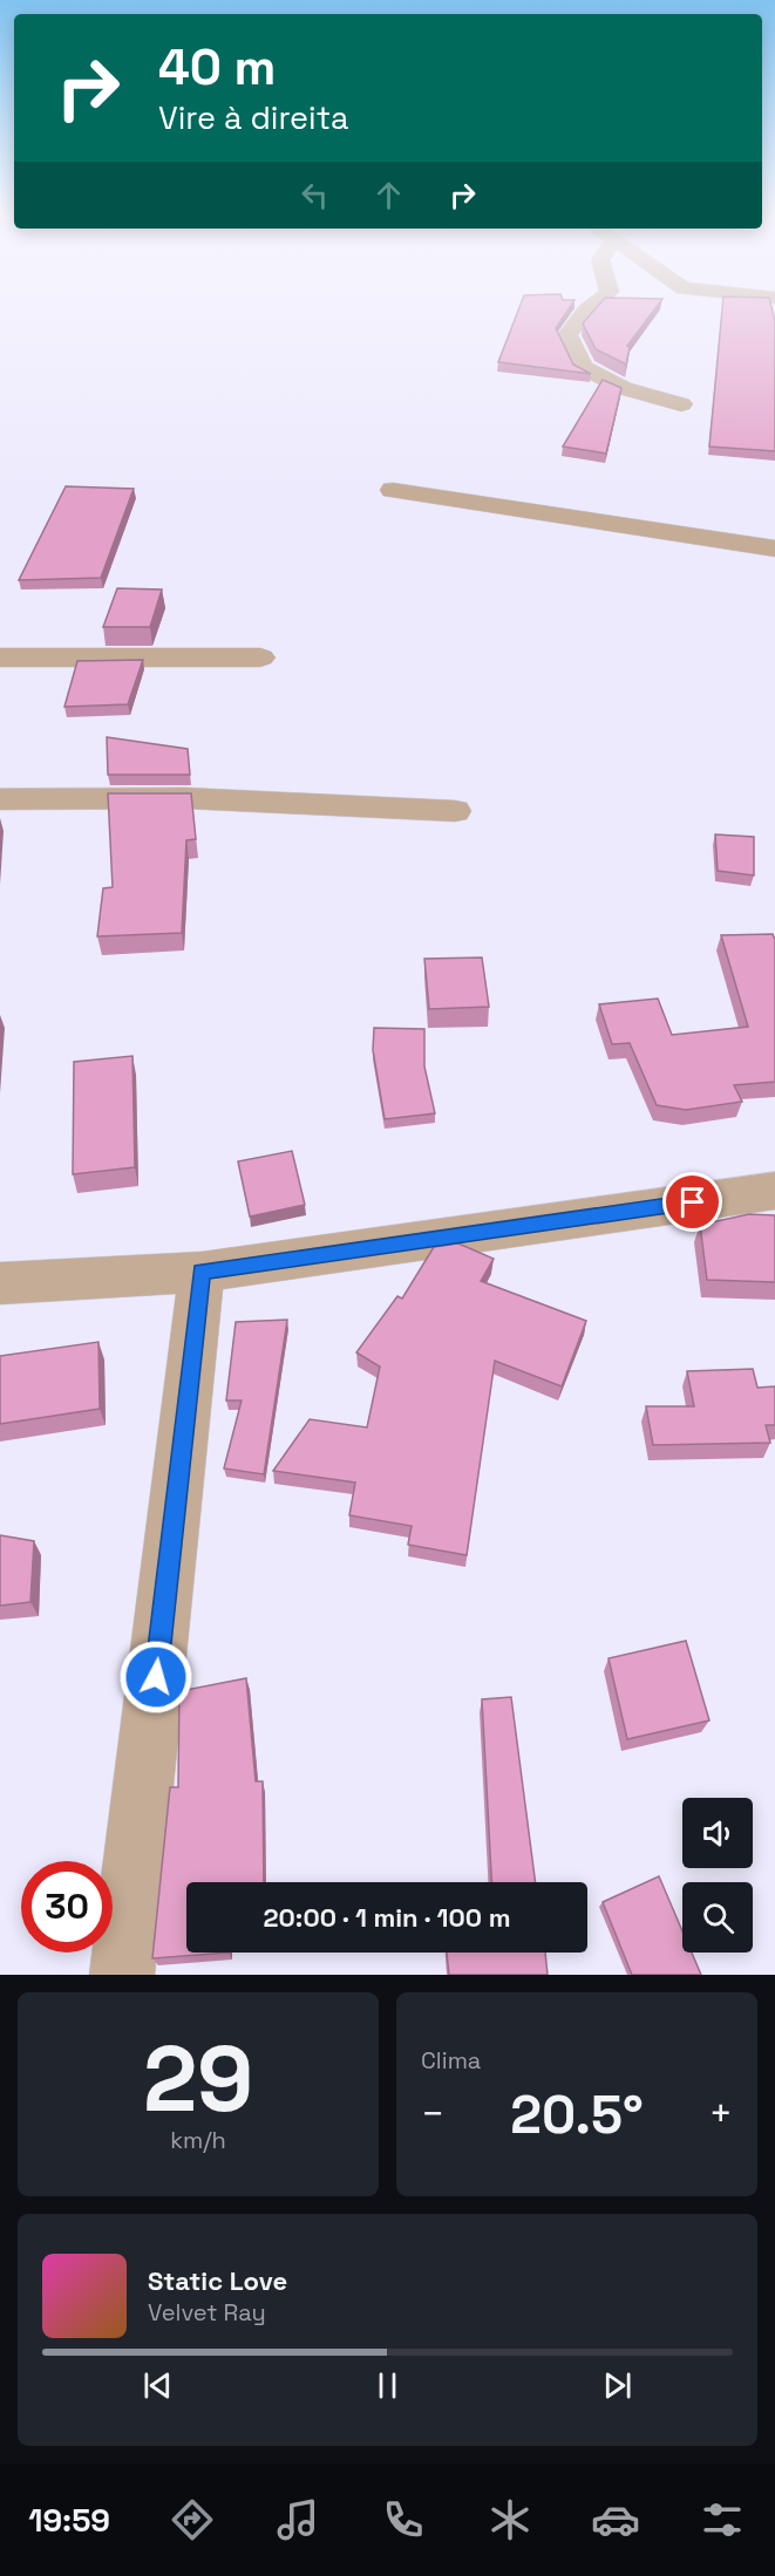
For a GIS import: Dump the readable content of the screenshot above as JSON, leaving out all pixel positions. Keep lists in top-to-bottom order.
{
  "page": {
    "turn": ["40 m", "Vire à direita"],
    "limit": "30",
    "trip": "20:00 · 1 min · 100 m",
    "tile": [
      ["29", "km/h"],
      "Clima"
    ],
    "heat": ["−", "20.5°", "+"],
    "song": ["Static Love", "Velvet Ray"],
    "tabs": "19:59"
  }
}
